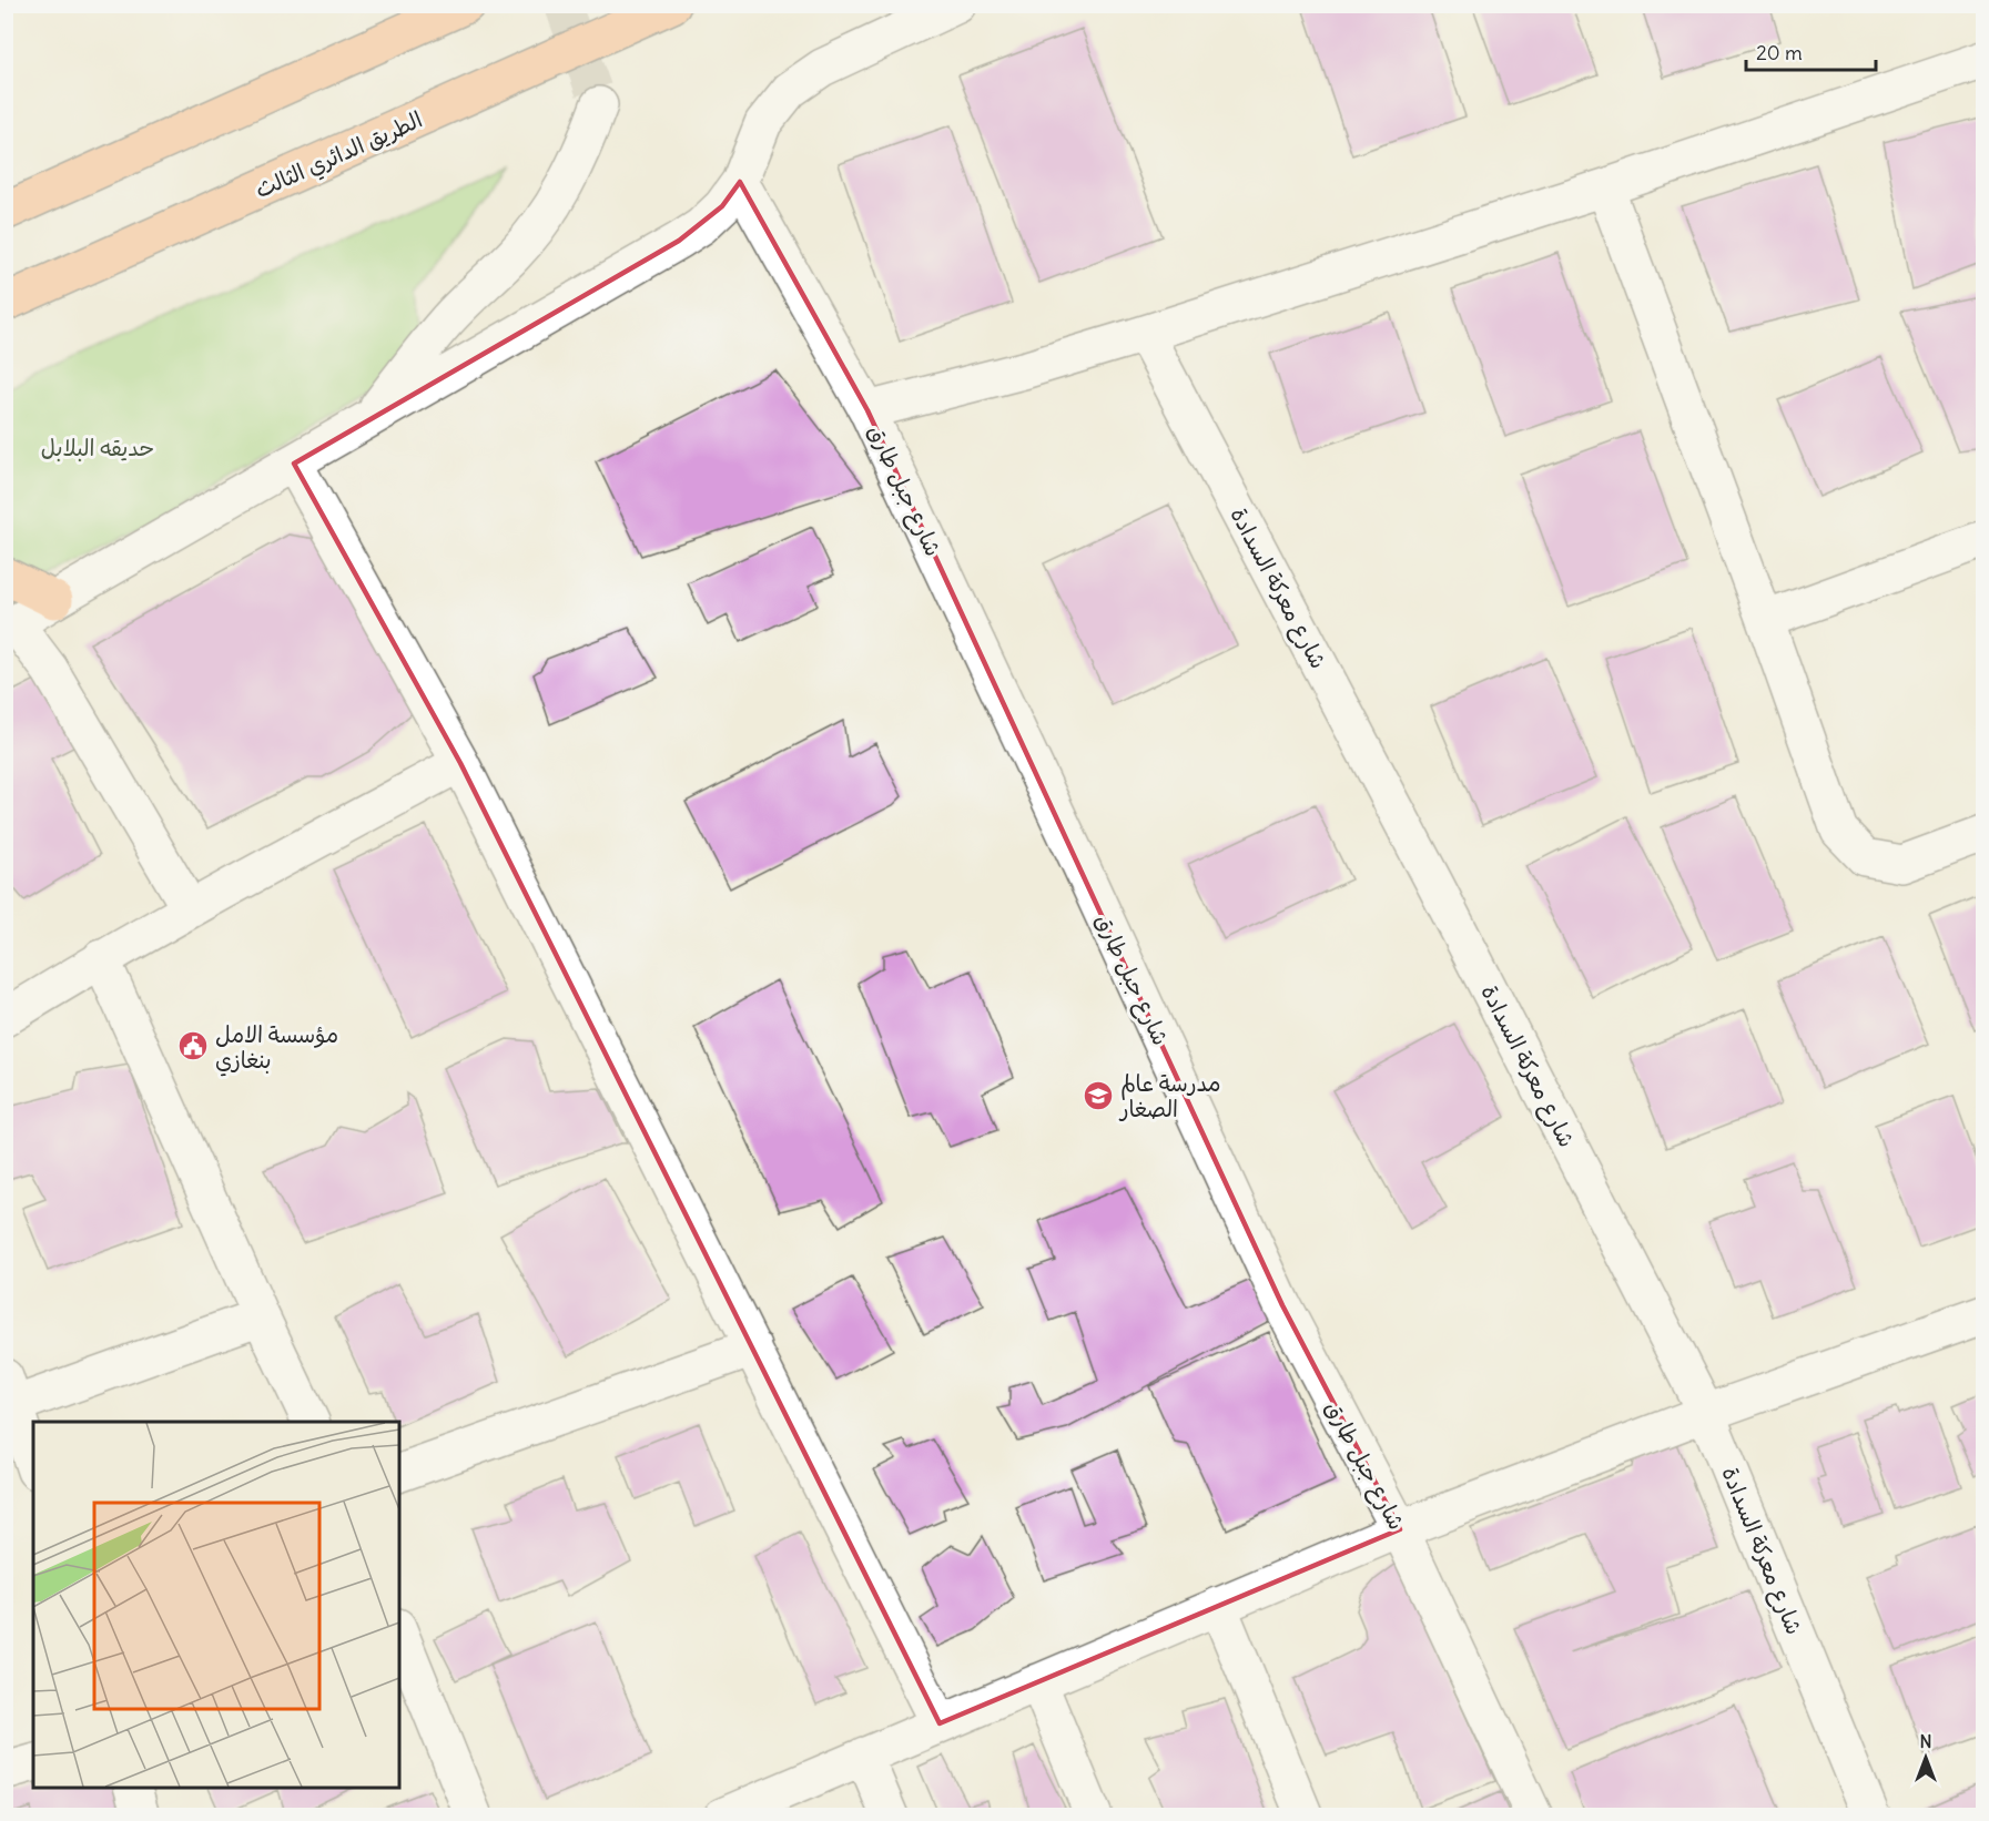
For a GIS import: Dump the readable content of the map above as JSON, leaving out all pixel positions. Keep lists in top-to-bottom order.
{
  "streets": {
    "highway": ["الطريق الدائري الثالث"],
    "street": ["شارع جبل طارق", "شارع معركة السدادة"]
  },
  "parks": ["حديقه البلابل"],
  "places": {
    "public building": ["مؤسسة الامل بنغازي"],
    "school or university": ["مدرسة عالم الصغار"]
  },
  "scale_bar": "20 m",
  "north": "top"
}
